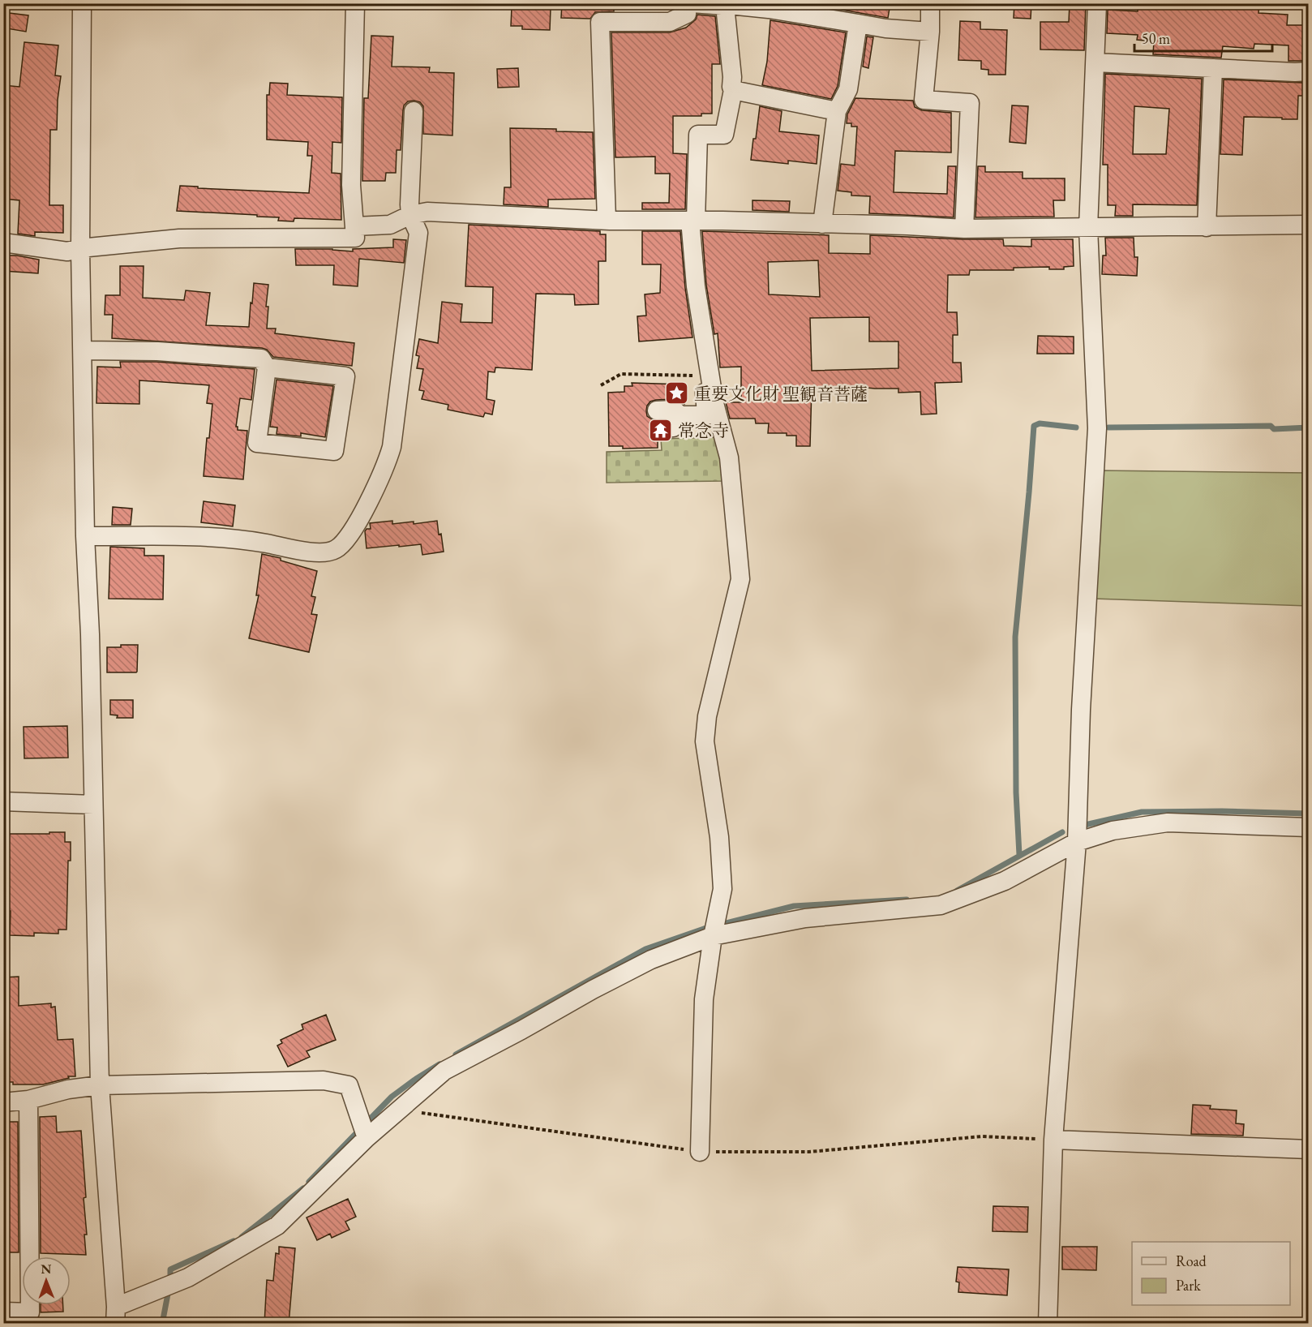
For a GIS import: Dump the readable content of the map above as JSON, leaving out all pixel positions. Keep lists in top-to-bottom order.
{
  "places": {
    "place": ["重要文化財 聖観音菩薩"],
    "temple": ["常念寺"]
  },
  "legend": ["Road", "Park"],
  "scale_bar": "50 m",
  "north": "top"
}
